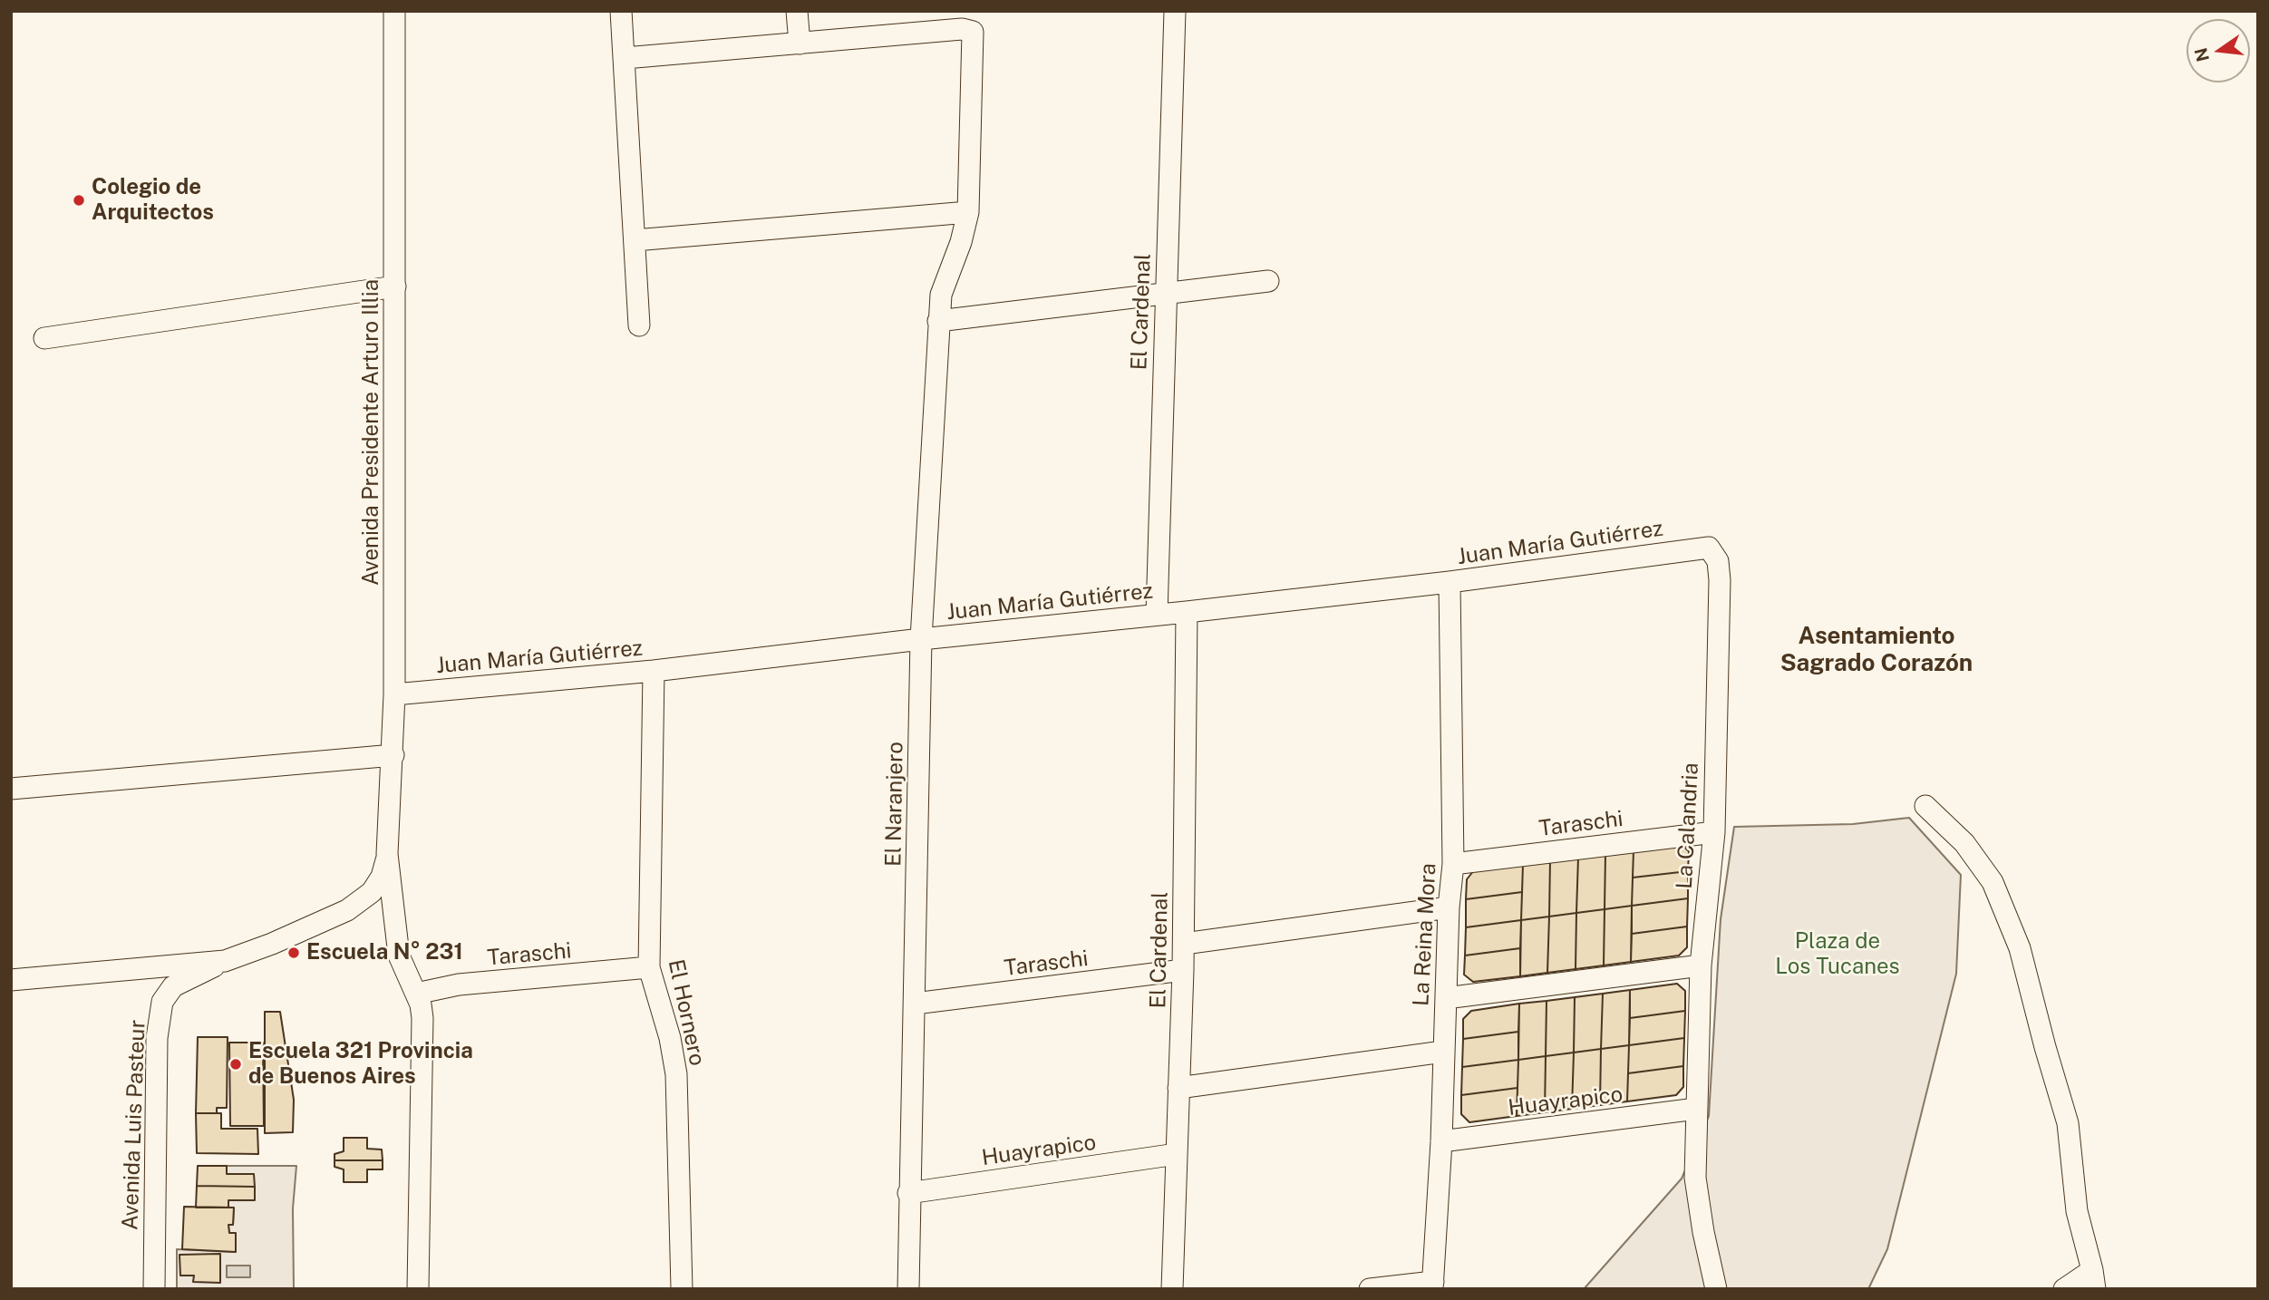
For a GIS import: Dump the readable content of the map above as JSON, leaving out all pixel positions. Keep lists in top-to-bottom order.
{
  "streets": {
    "street": [
      "El Cardenal",
      "Avenida Presidente Arturo Illia",
      "Juan María Gutiérrez",
      "El Naranjero",
      "Taraschi",
      "La Calandria",
      "La Reina Mora",
      "El Hornero",
      "Huayrapico",
      "Avenida Luis Pasteur"
    ]
  },
  "crossings": [
    ["El Cardenal", "Juan María Gutiérrez"],
    ["El Cardenal", "Taraschi"],
    ["El Cardenal", "Huayrapico"],
    ["Avenida Presidente Arturo Illia", "Juan María Gutiérrez"],
    ["Juan María Gutiérrez", "El Naranjero"],
    ["Juan María Gutiérrez", "La Calandria"],
    ["Juan María Gutiérrez", "La Reina Mora"],
    ["Juan María Gutiérrez", "El Hornero"],
    ["El Naranjero", "Taraschi"],
    ["El Naranjero", "Huayrapico"],
    ["Taraschi", "La Calandria"],
    ["Taraschi", "La Reina Mora"],
    ["Taraschi", "El Hornero"],
    ["La Calandria", "Huayrapico"],
    ["La Reina Mora", "Huayrapico"]
  ],
  "districts": ["Asentamiento Sagrado Corazón"],
  "parks": ["Plaza de Los Tucanes"],
  "places": ["Colegio de Arquitectos", "Escuela N° 231", "Escuela 321 Provincia de Buenos Aires"],
  "north": "left"
}
